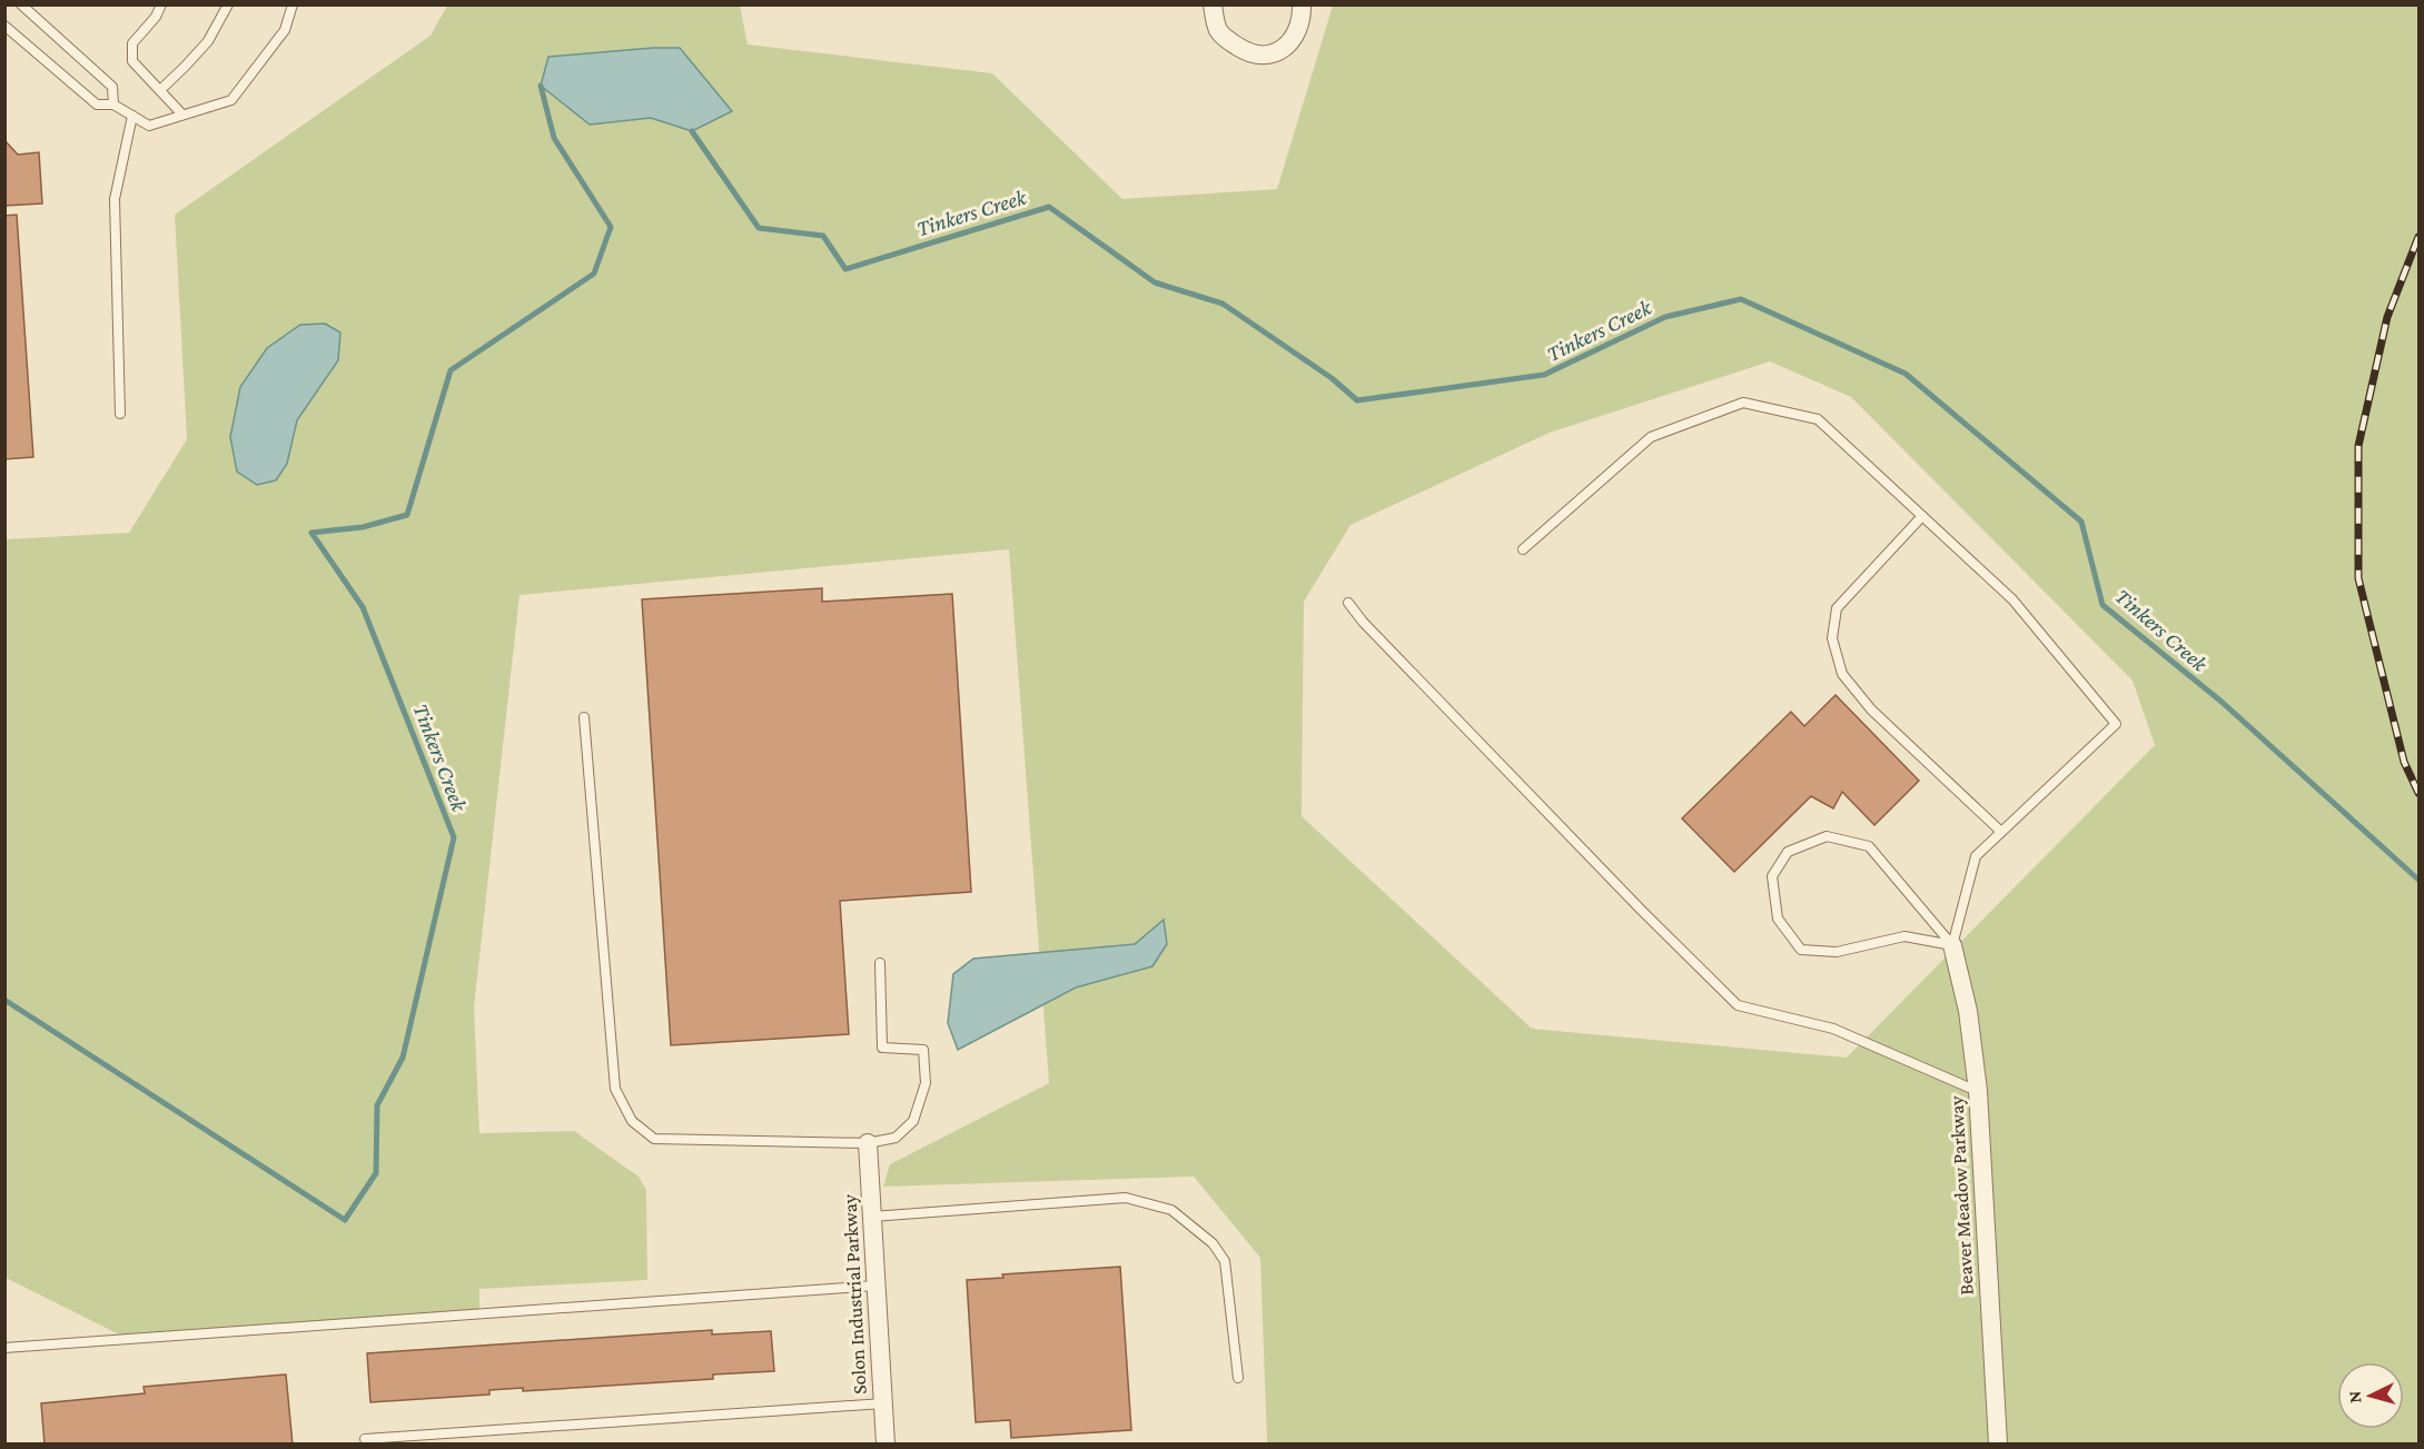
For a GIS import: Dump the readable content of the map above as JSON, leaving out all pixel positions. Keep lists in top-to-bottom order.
{
  "streets": {
    "street": ["Beaver Meadow Parkway", "Solon Industrial Parkway"]
  },
  "water": ["Tinkers Creek"],
  "north": "left"
}
